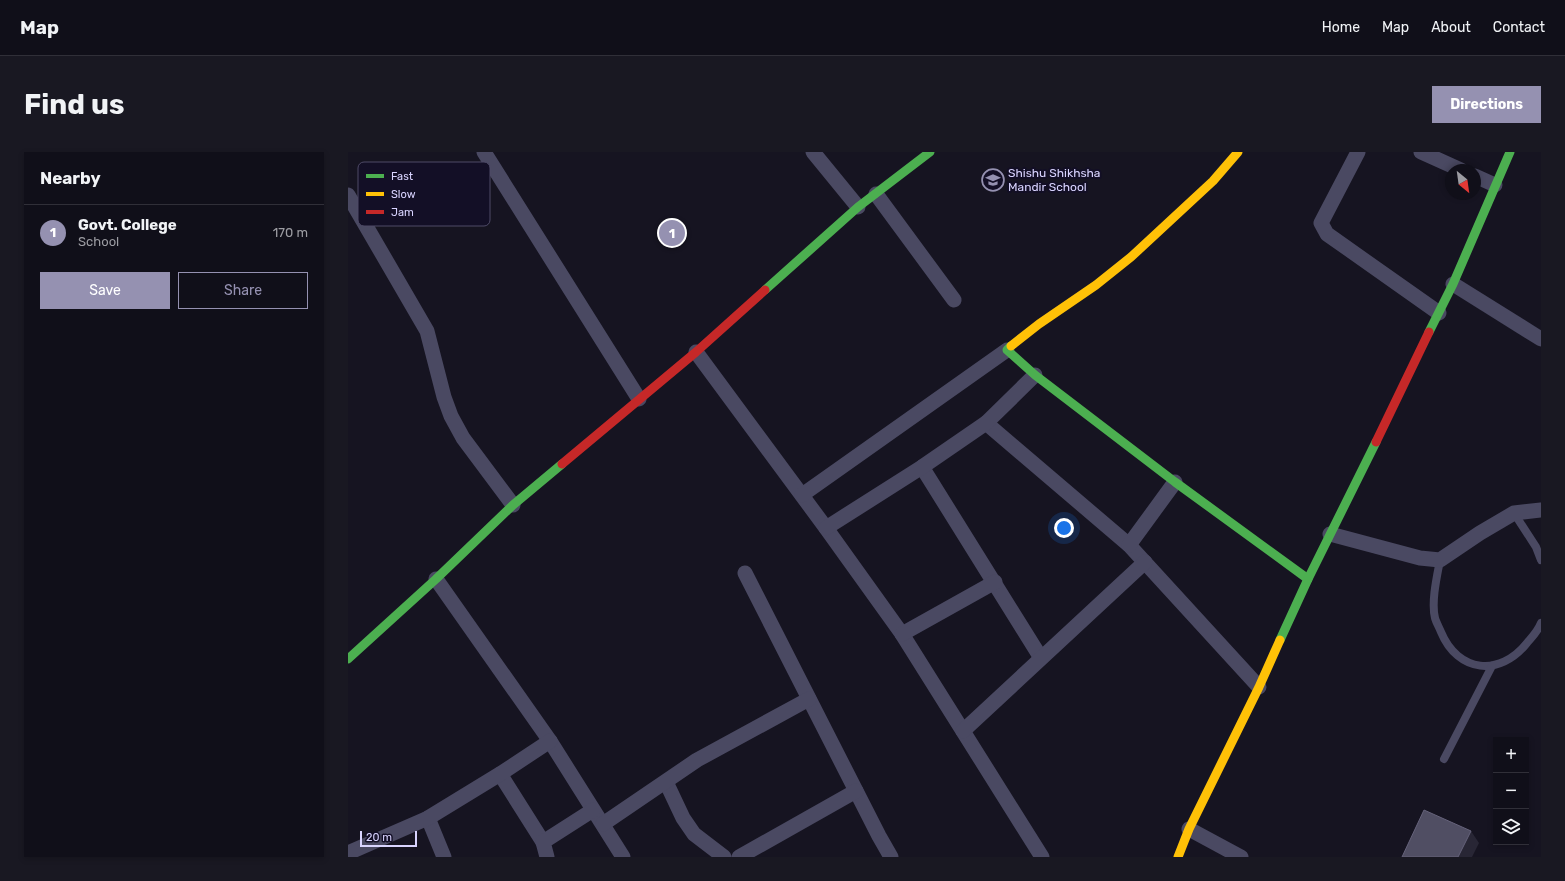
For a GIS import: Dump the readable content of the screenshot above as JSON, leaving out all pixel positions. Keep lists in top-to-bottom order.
{
  "places": {
    "school or university": ["Shishu Shikhsha Mandir School"]
  },
  "legend": ["Fast", "Slow", "Jam"],
  "scale_bar": "20 m",
  "north": "bottom right",
  "page": {
    "header": "Map",
    "nav": [
      "Home",
      "Map",
      "About",
      "Contact"
    ],
    "buttons": [
      "Directions",
      ["Save", "Share"]
    ],
    "title": "Find us",
    "heading": "Nearby",
    "list": [
      {
        "mark": "1",
        "name": "Govt. College",
        "note": "School",
        "value": "170 m"
      }
    ],
    "pins": "1",
    "map_buttons": ["+", "−"],
    "scale": "20 m"
  }
}
